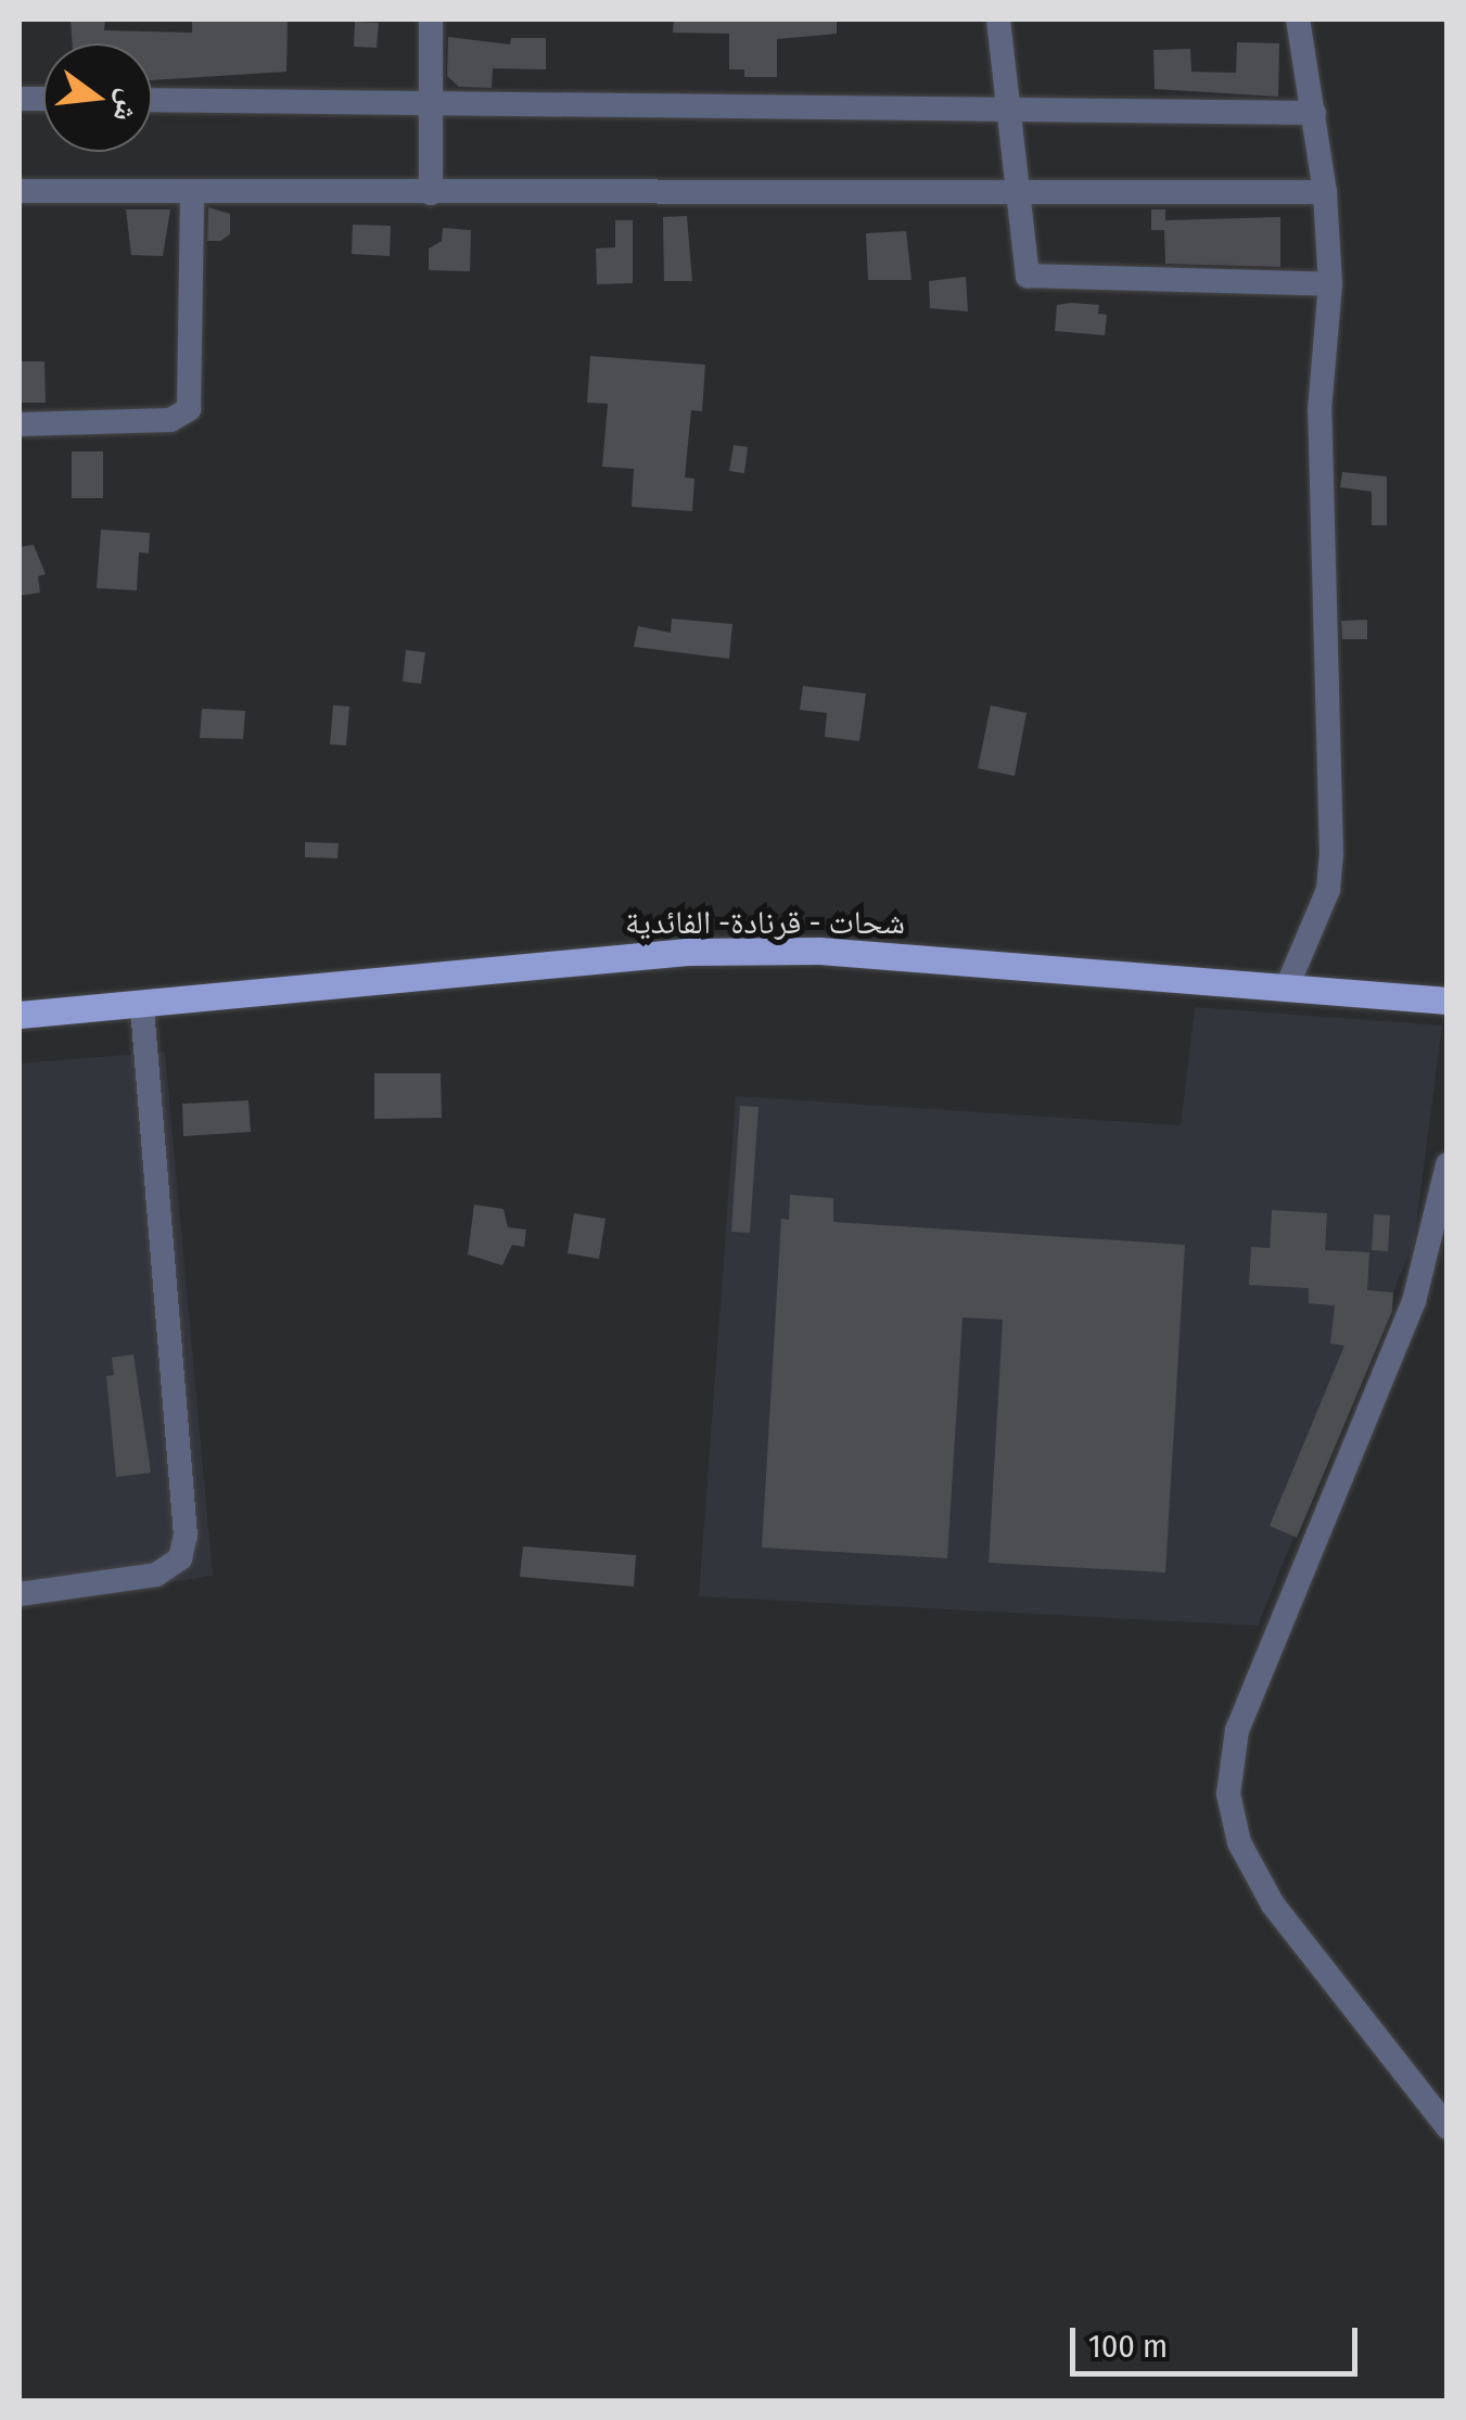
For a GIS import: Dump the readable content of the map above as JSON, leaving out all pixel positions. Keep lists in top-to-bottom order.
{
  "streets": {
    "main road": ["شحات - قرنادة- الفائدية"]
  },
  "scale_bar": "100 m",
  "north": "right"
}
